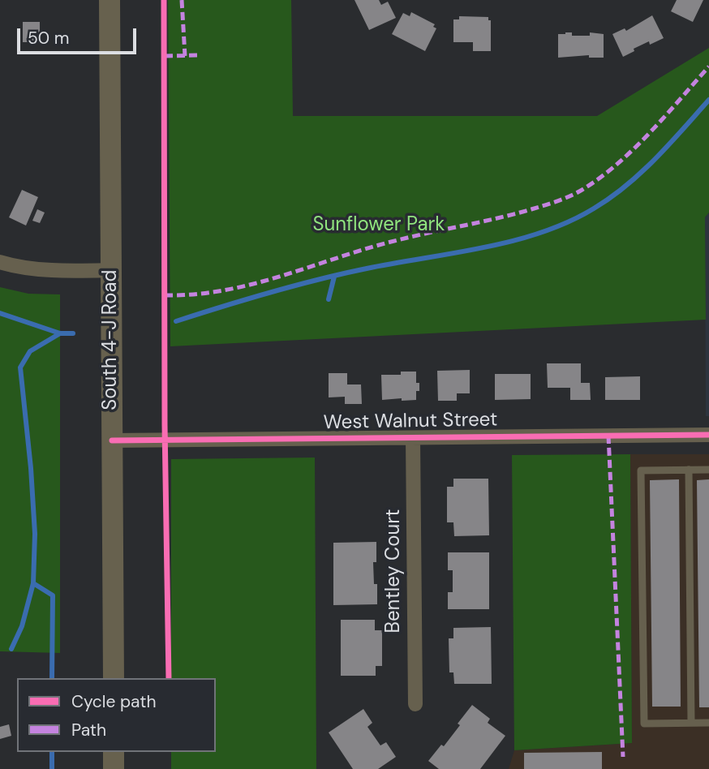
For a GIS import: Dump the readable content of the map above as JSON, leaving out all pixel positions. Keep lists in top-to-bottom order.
{
  "streets": {
    "main road": ["South 4-J Road"],
    "street": ["West Walnut Street", "Bentley Court"]
  },
  "crossings": [
    ["South 4-J Road", "West Walnut Street"],
    ["West Walnut Street", "Bentley Court"]
  ],
  "parks": ["Sunflower Park"],
  "legend": ["Cycle path", "Path"],
  "scale_bar": "50 m"
}
